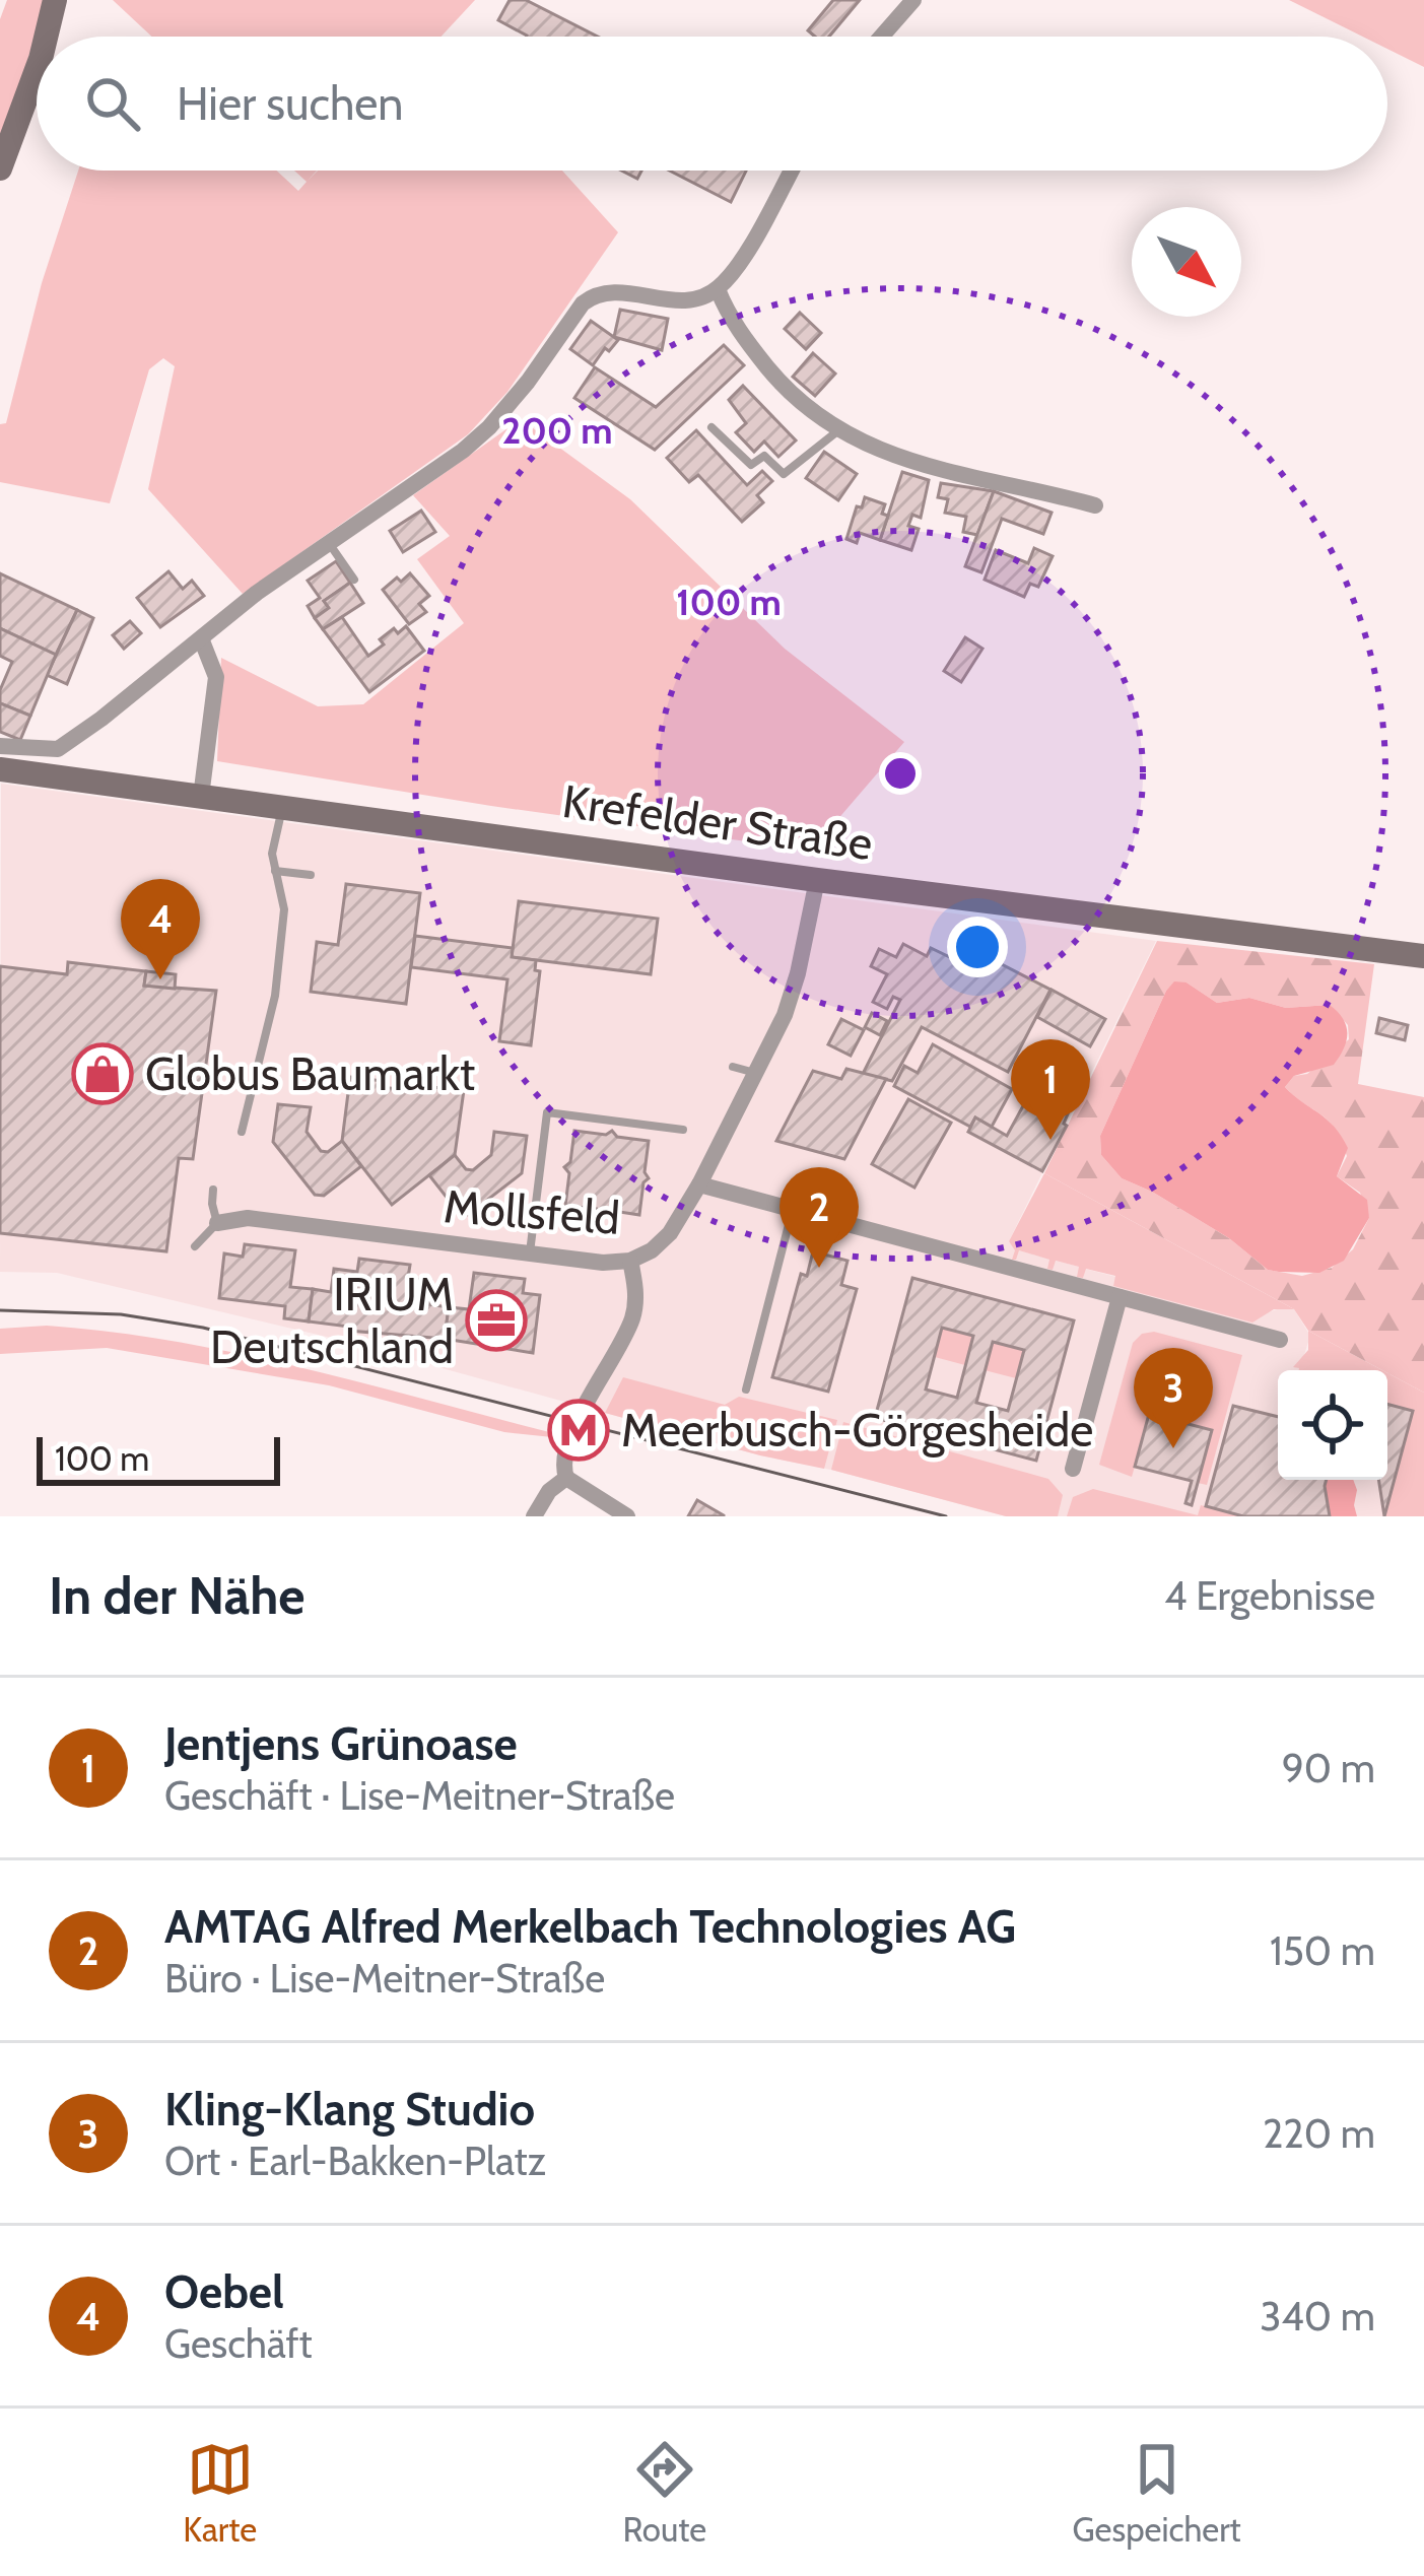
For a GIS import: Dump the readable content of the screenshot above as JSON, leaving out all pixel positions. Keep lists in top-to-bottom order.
{
  "streets": {
    "main road": ["Krefelder Straße"],
    "street": ["Mollsfeld"]
  },
  "crossings": [
    ["Krefelder Straße", "Mollsfeld"]
  ],
  "places": {
    "shop": ["Globus Baumarkt"],
    "office": ["IRIUM Deutschland"],
    "metro station": ["Meerbusch-Görgesheide"]
  },
  "scale_bar": "100 m",
  "north": "bottom right",
  "page": {
    "search": "Hier suchen",
    "pins": [
      "4",
      "1",
      "2",
      "3"
    ],
    "scale": "100 m",
    "heading": ["In der Nähe", "4 Ergebnisse"],
    "list": [
      {
        "mark": "1",
        "name": "Jentjens Grünoase",
        "note": "Geschäft · Lise-Meitner-Straße",
        "value": "90 m"
      },
      {
        "mark": "2",
        "name": "AMTAG Alfred Merkelbach Technologies AG",
        "note": "Büro · Lise-Meitner-Straße",
        "value": "150 m"
      },
      {
        "mark": "3",
        "name": "Kling-Klang Studio",
        "note": "Ort · Earl-Bakken-Platz",
        "value": "220 m"
      },
      {
        "mark": "4",
        "name": "Oebel",
        "note": "Geschäft",
        "value": "340 m"
      }
    ],
    "nav": ["Karte", "Route", "Gespeichert"]
  },
  "rings": ["200 m", "100 m"]
}
